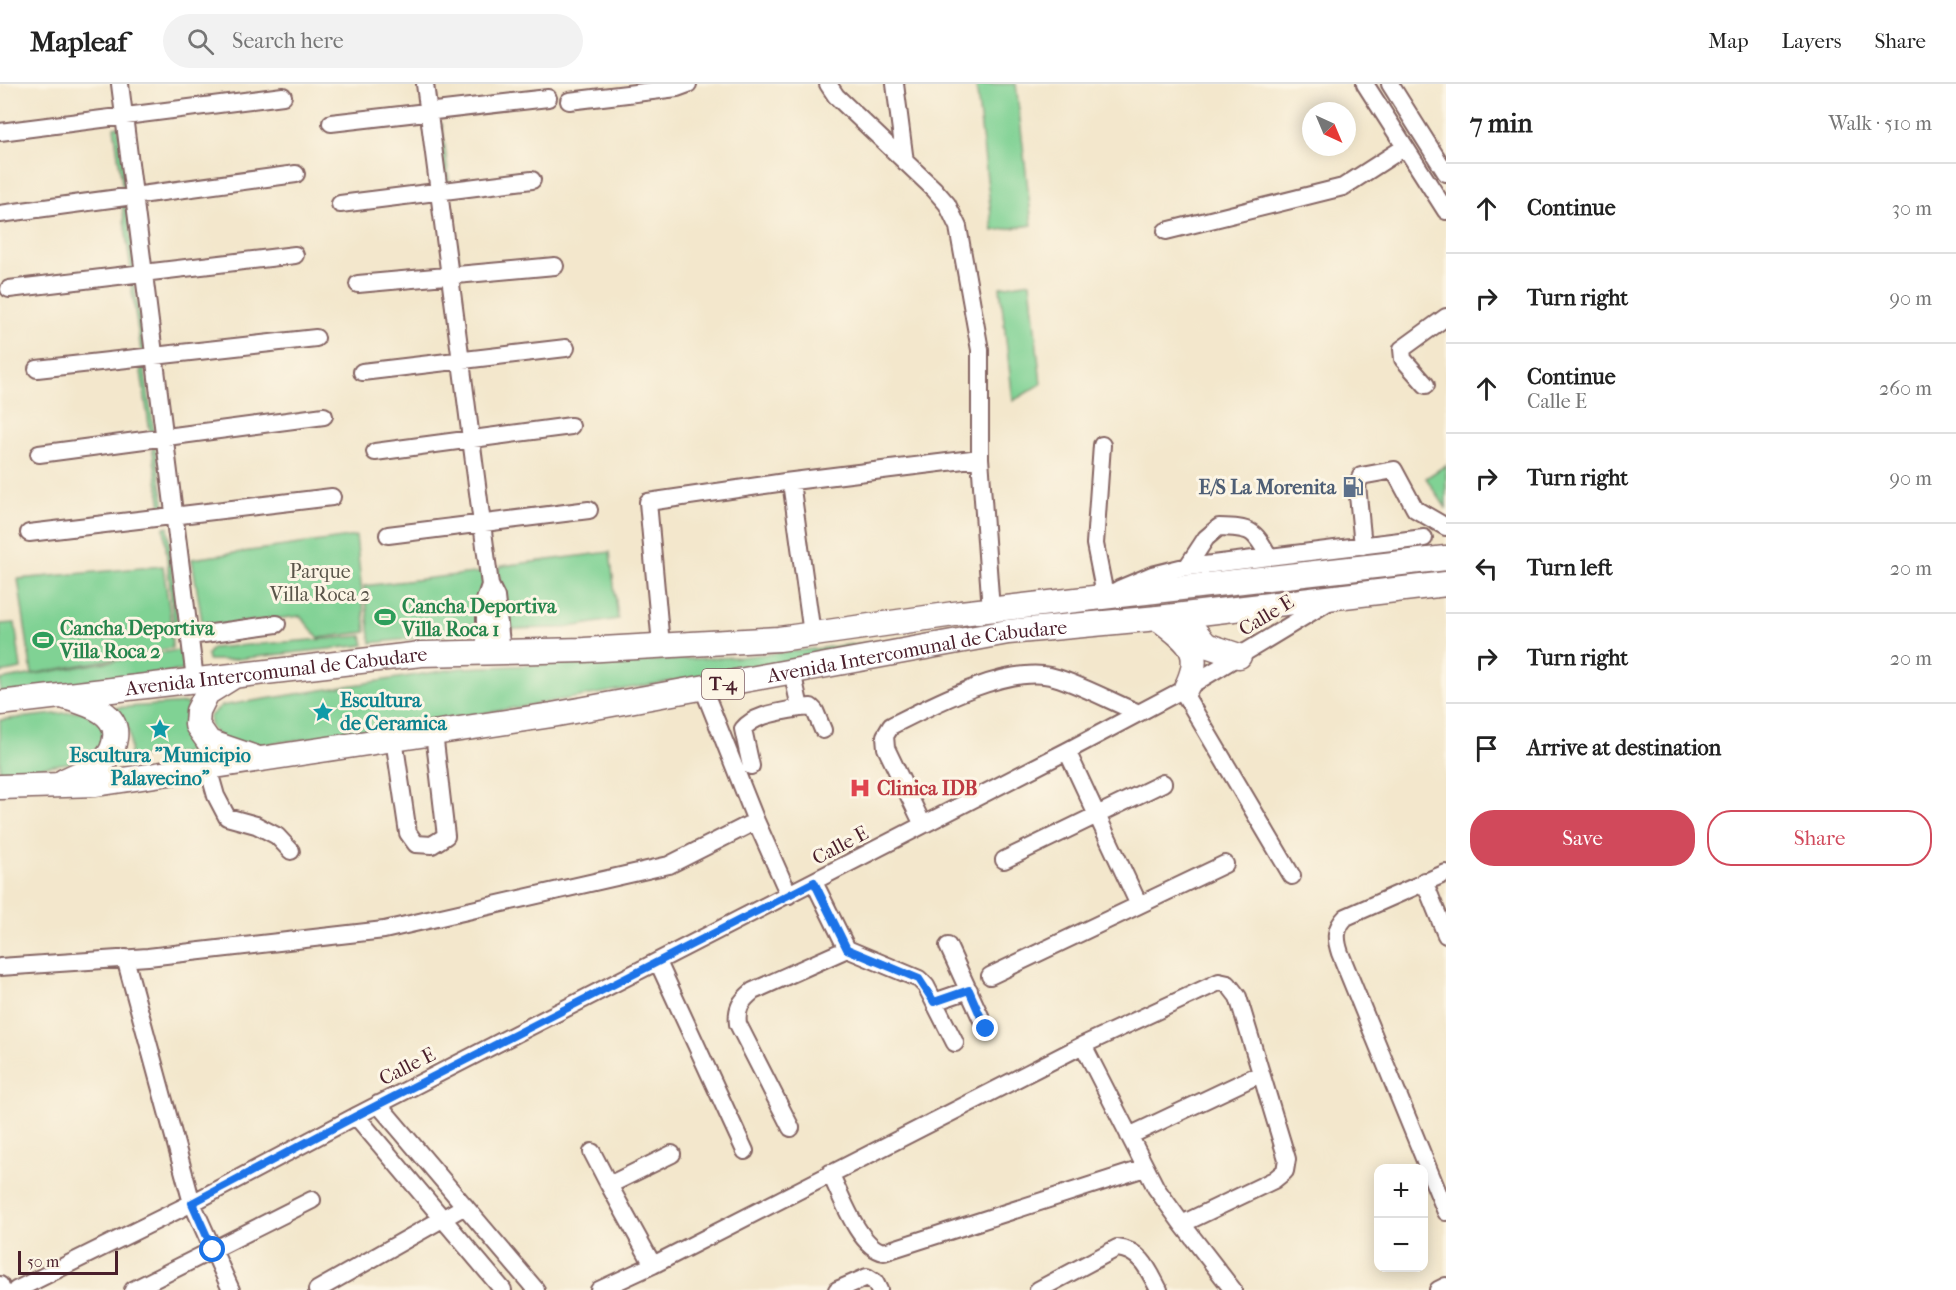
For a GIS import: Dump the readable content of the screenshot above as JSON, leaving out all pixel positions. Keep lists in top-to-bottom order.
{
  "streets": {
    "highway": ["Avenida Intercomunal de Cabudare", "T-4"],
    "street": ["Calle E"]
  },
  "crossings": [
    ["Calle E", "Avenida Intercomunal de Cabudare"],
    ["Avenida Intercomunal de Cabudare", "T-4"]
  ],
  "parks": ["Parque Villa Roca 2"],
  "places": {
    "fuel station": ["E/S La Morenita"],
    "sports": ["Cancha Deportiva Villa Roca 1", "Cancha Deportiva Villa Roca 2"],
    "place": ["Escultura de Ceramica", "Escultura \"Municipio Palavecino\""],
    "hospital": ["Clinica IDB"]
  },
  "scale_bar": "50 m",
  "north": "bottom right",
  "page": {
    "header": "Mapleaf",
    "search": "Search here",
    "nav": ["Map", "Layers", "Share"],
    "heading": ["7 min", "Walk · 510 m"],
    "list": [
      ["Continue", "30 m"],
      ["Turn right", "90 m"],
      ["Continue", "Calle E", "260 m"],
      ["Turn right", "90 m"],
      ["Turn left", "20 m"],
      ["Turn right", "20 m"],
      "Arrive at destination"
    ],
    "buttons": ["Save", "Share"],
    "map_buttons": ["+", "−"],
    "scale": "50 m"
  }
}
